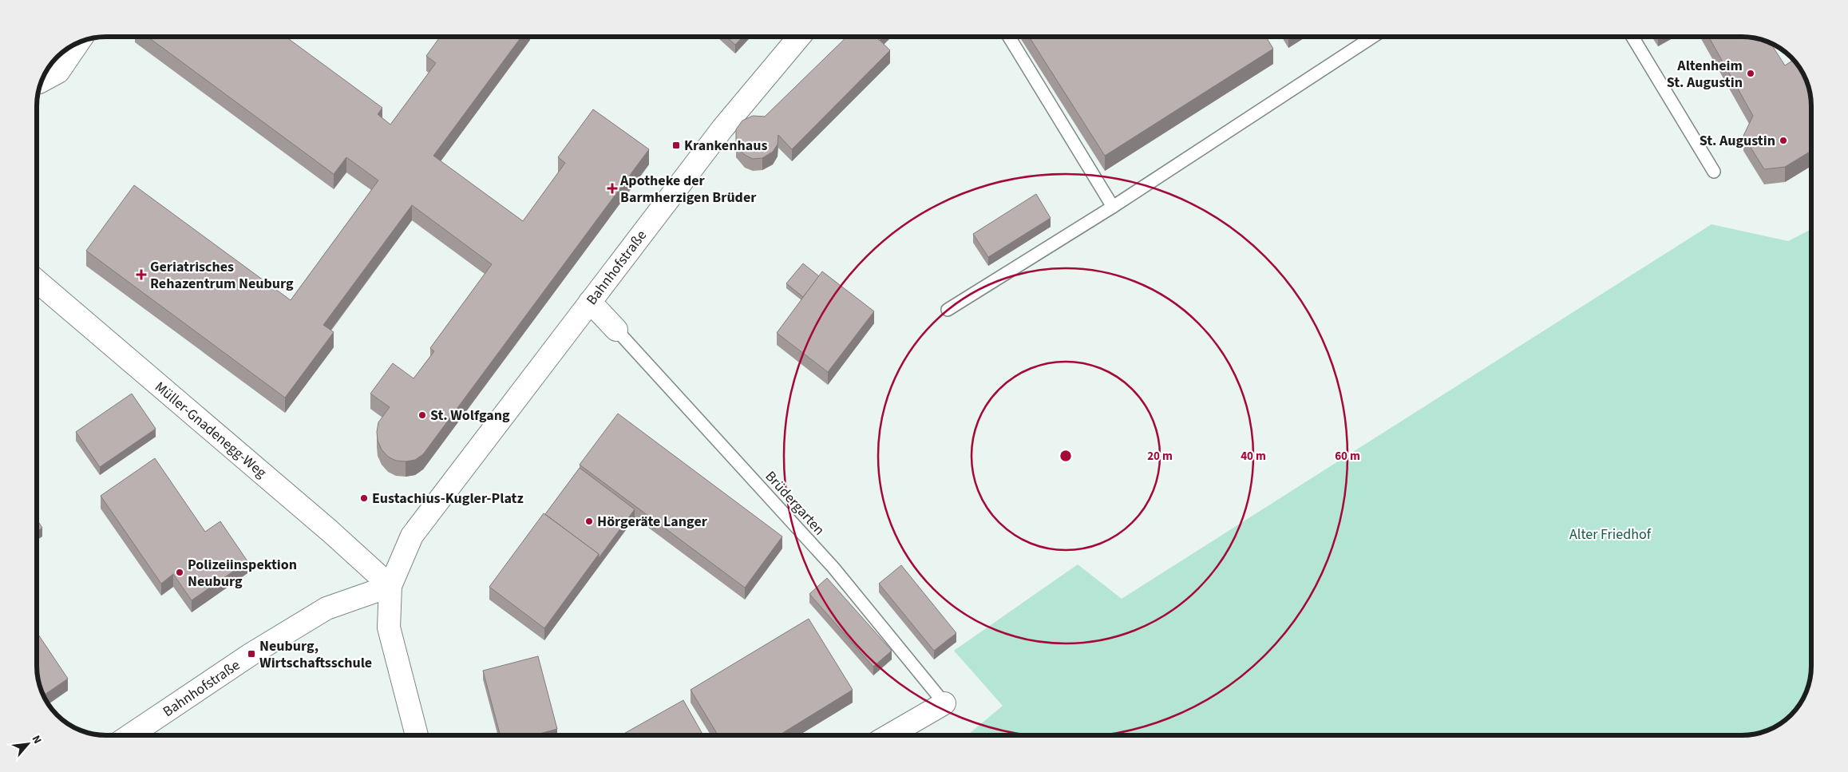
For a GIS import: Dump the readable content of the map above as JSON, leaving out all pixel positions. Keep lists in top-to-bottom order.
{
  "streets": {
    "street": ["Bahnhofstraße", "Müller-Gnadenegg-Weg"],
    "lane": ["Brüdergarten"]
  },
  "crossings": [
    ["Bahnhofstraße", "Müller-Gnadenegg-Weg"]
  ],
  "parks": ["Alter Friedhof"],
  "places": {
    "other": [
      "Altenheim St. Augustin",
      "St. Augustin",
      "St. Wolfgang",
      "Eustachius-Kugler-Platz",
      "Hörgeräte Langer",
      "Polizeiinspektion Neuburg"
    ],
    "transit": ["Krankenhaus", "Neuburg, Wirtschaftsschule"],
    "health": ["Apotheke der Barmherzigen Brüder", "Geriatrisches Rehazentrum Neuburg"]
  },
  "north": "top right",
  "rings": ["20 m", "40 m", "60 m"]
}
